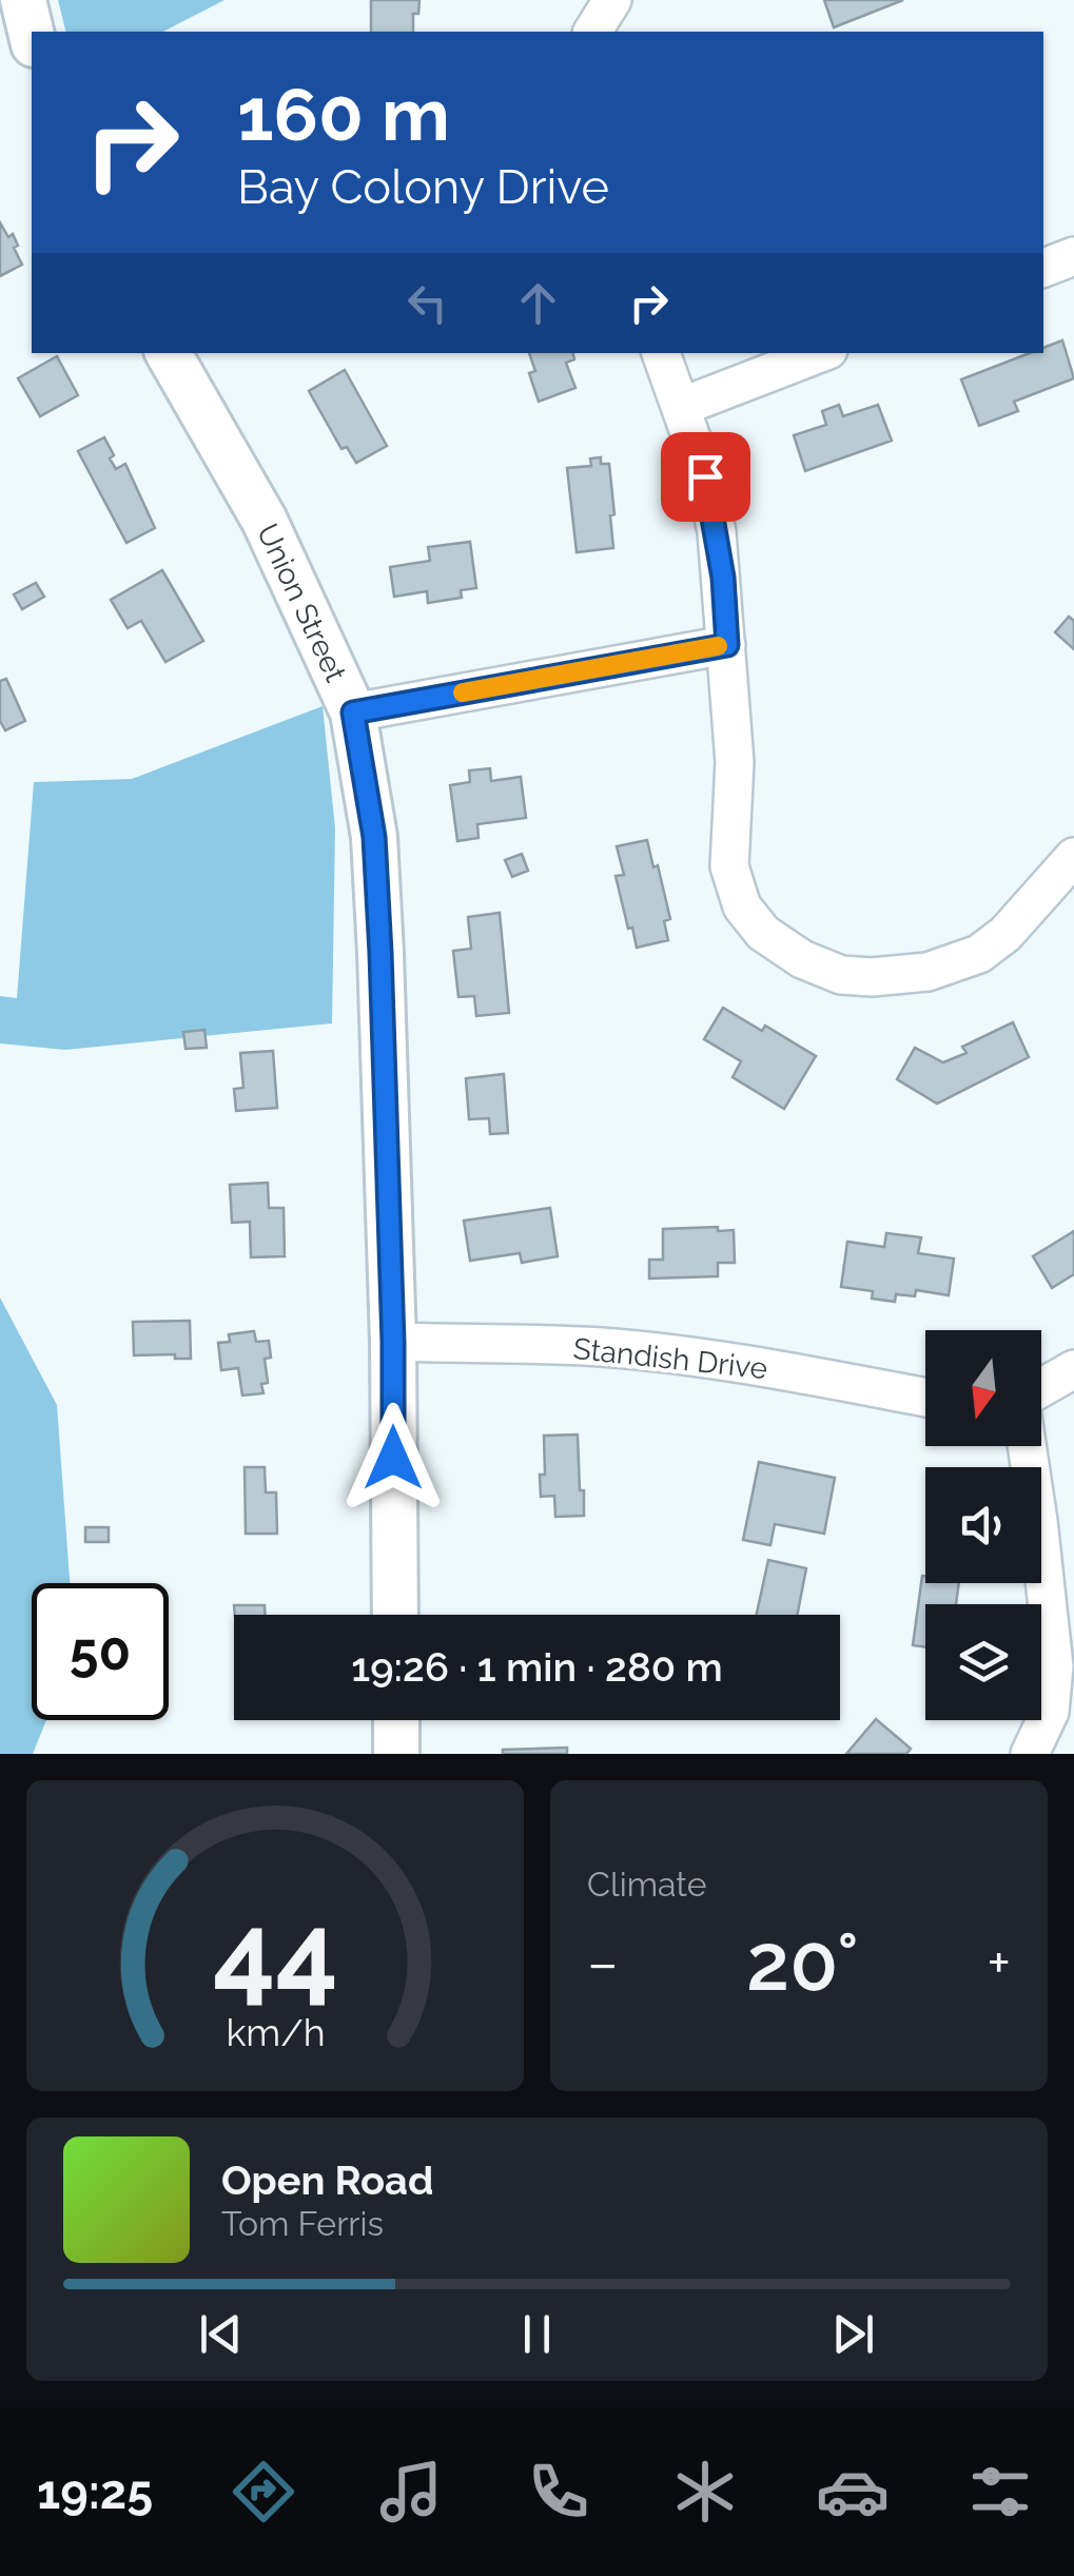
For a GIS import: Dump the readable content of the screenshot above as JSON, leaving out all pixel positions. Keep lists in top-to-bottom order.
{
  "streets": {
    "main road": ["Union Street"],
    "street": ["Standish Drive"]
  },
  "crossings": [
    ["Union Street", "Standish Drive"]
  ],
  "north": "bottom",
  "page": {
    "turn": ["160 m", "Bay Colony Drive"],
    "limit": "50",
    "trip": "19:26 · 1 min · 280 m",
    "tile": "Climate",
    "heat": ["−", "20°", "+"],
    "song": ["Open Road", "Tom Ferris"],
    "tabs": "19:25",
    "gauge": ["44", "km/h"]
  }
}
